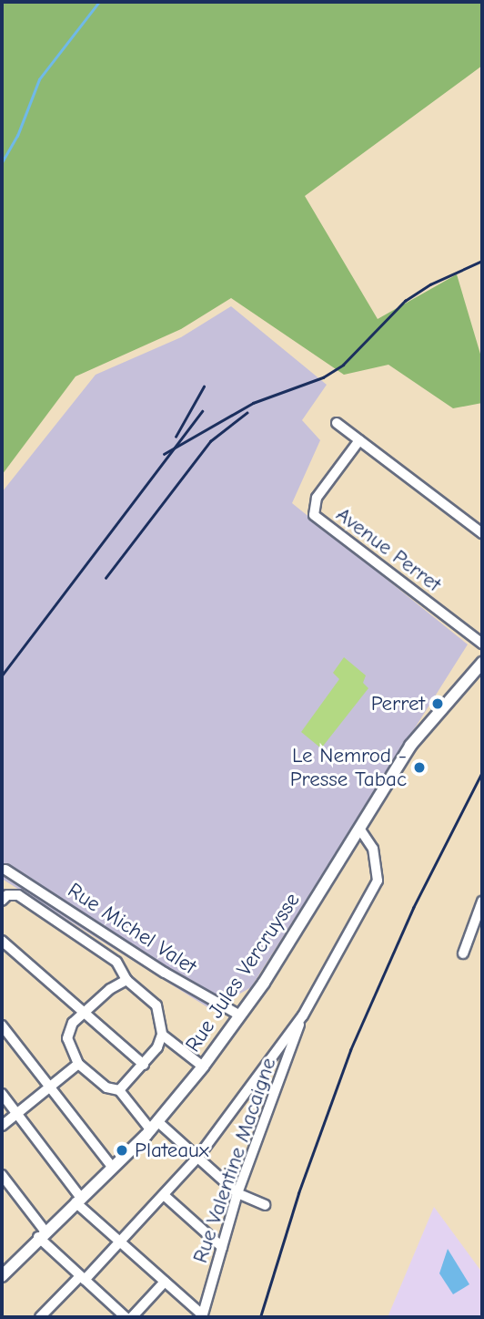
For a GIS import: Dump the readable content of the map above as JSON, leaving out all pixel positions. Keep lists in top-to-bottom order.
{
  "streets": {
    "main road": ["Rue Jules Vercruysse"],
    "street": ["Avenue Perret", "Rue Michel Valet", "Rue Valentine Macaigne"]
  },
  "crossings": [
    ["Rue Michel Valet", "Rue Jules Vercruysse"]
  ],
  "places": ["Perret", "Le Nemrod - Presse Tabac", "Plateaux"]
}
